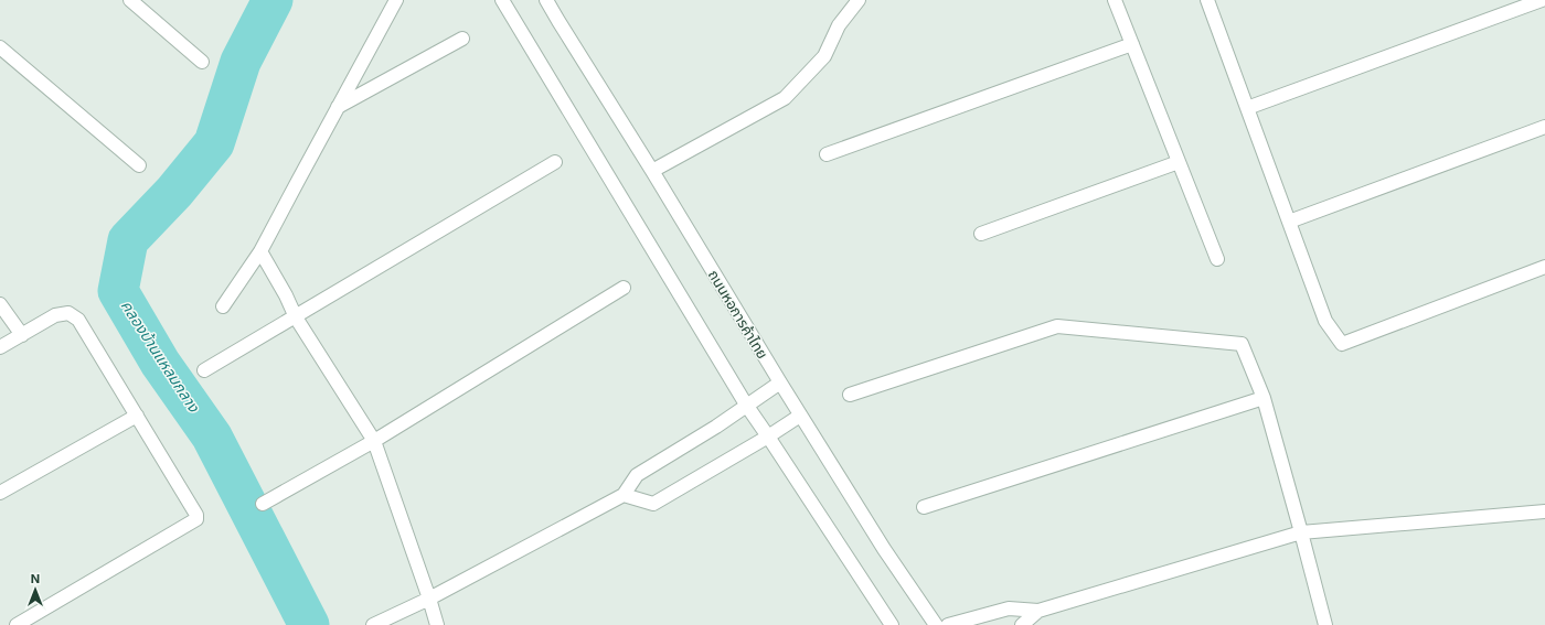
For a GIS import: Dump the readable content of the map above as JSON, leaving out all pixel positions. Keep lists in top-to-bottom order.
{
  "streets": {
    "street": ["ถนนหอการค้าไทย"]
  },
  "water": ["คลองบ้านแหลมกลาง"],
  "north": "top"
}
